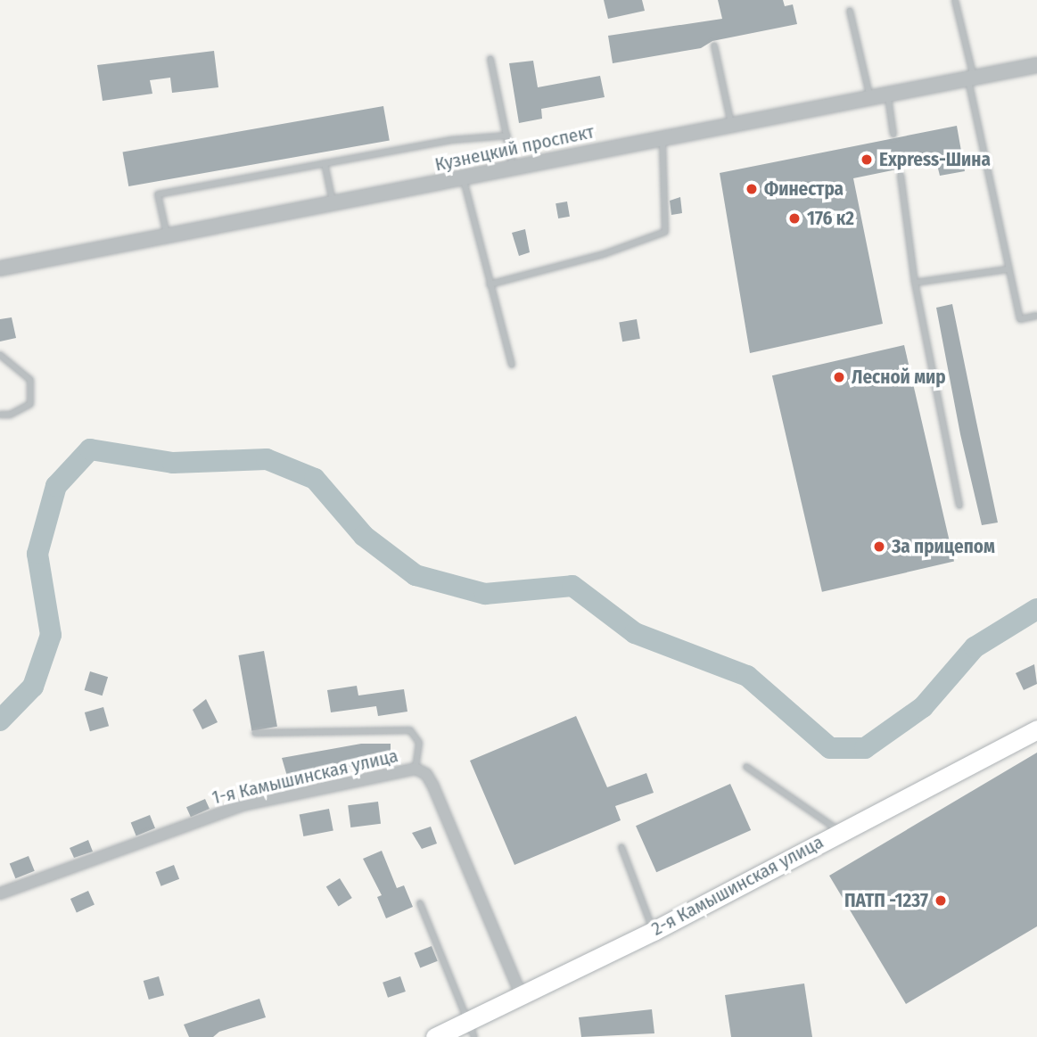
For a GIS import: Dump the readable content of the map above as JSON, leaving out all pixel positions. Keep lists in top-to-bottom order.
{
  "streets": {
    "main road": ["2-я Камышинская улица"],
    "street": ["Кузнецкий проспект", "1-я Камышинская улица"]
  },
  "crossings": [
    ["1-я Камышинская улица", "2-я Камышинская улица"]
  ],
  "places": [
    "Express-Шина",
    "Финестра",
    "176 к2",
    "Лесной мир",
    "За прицепом",
    "ПАТП -1237"
  ]
}
